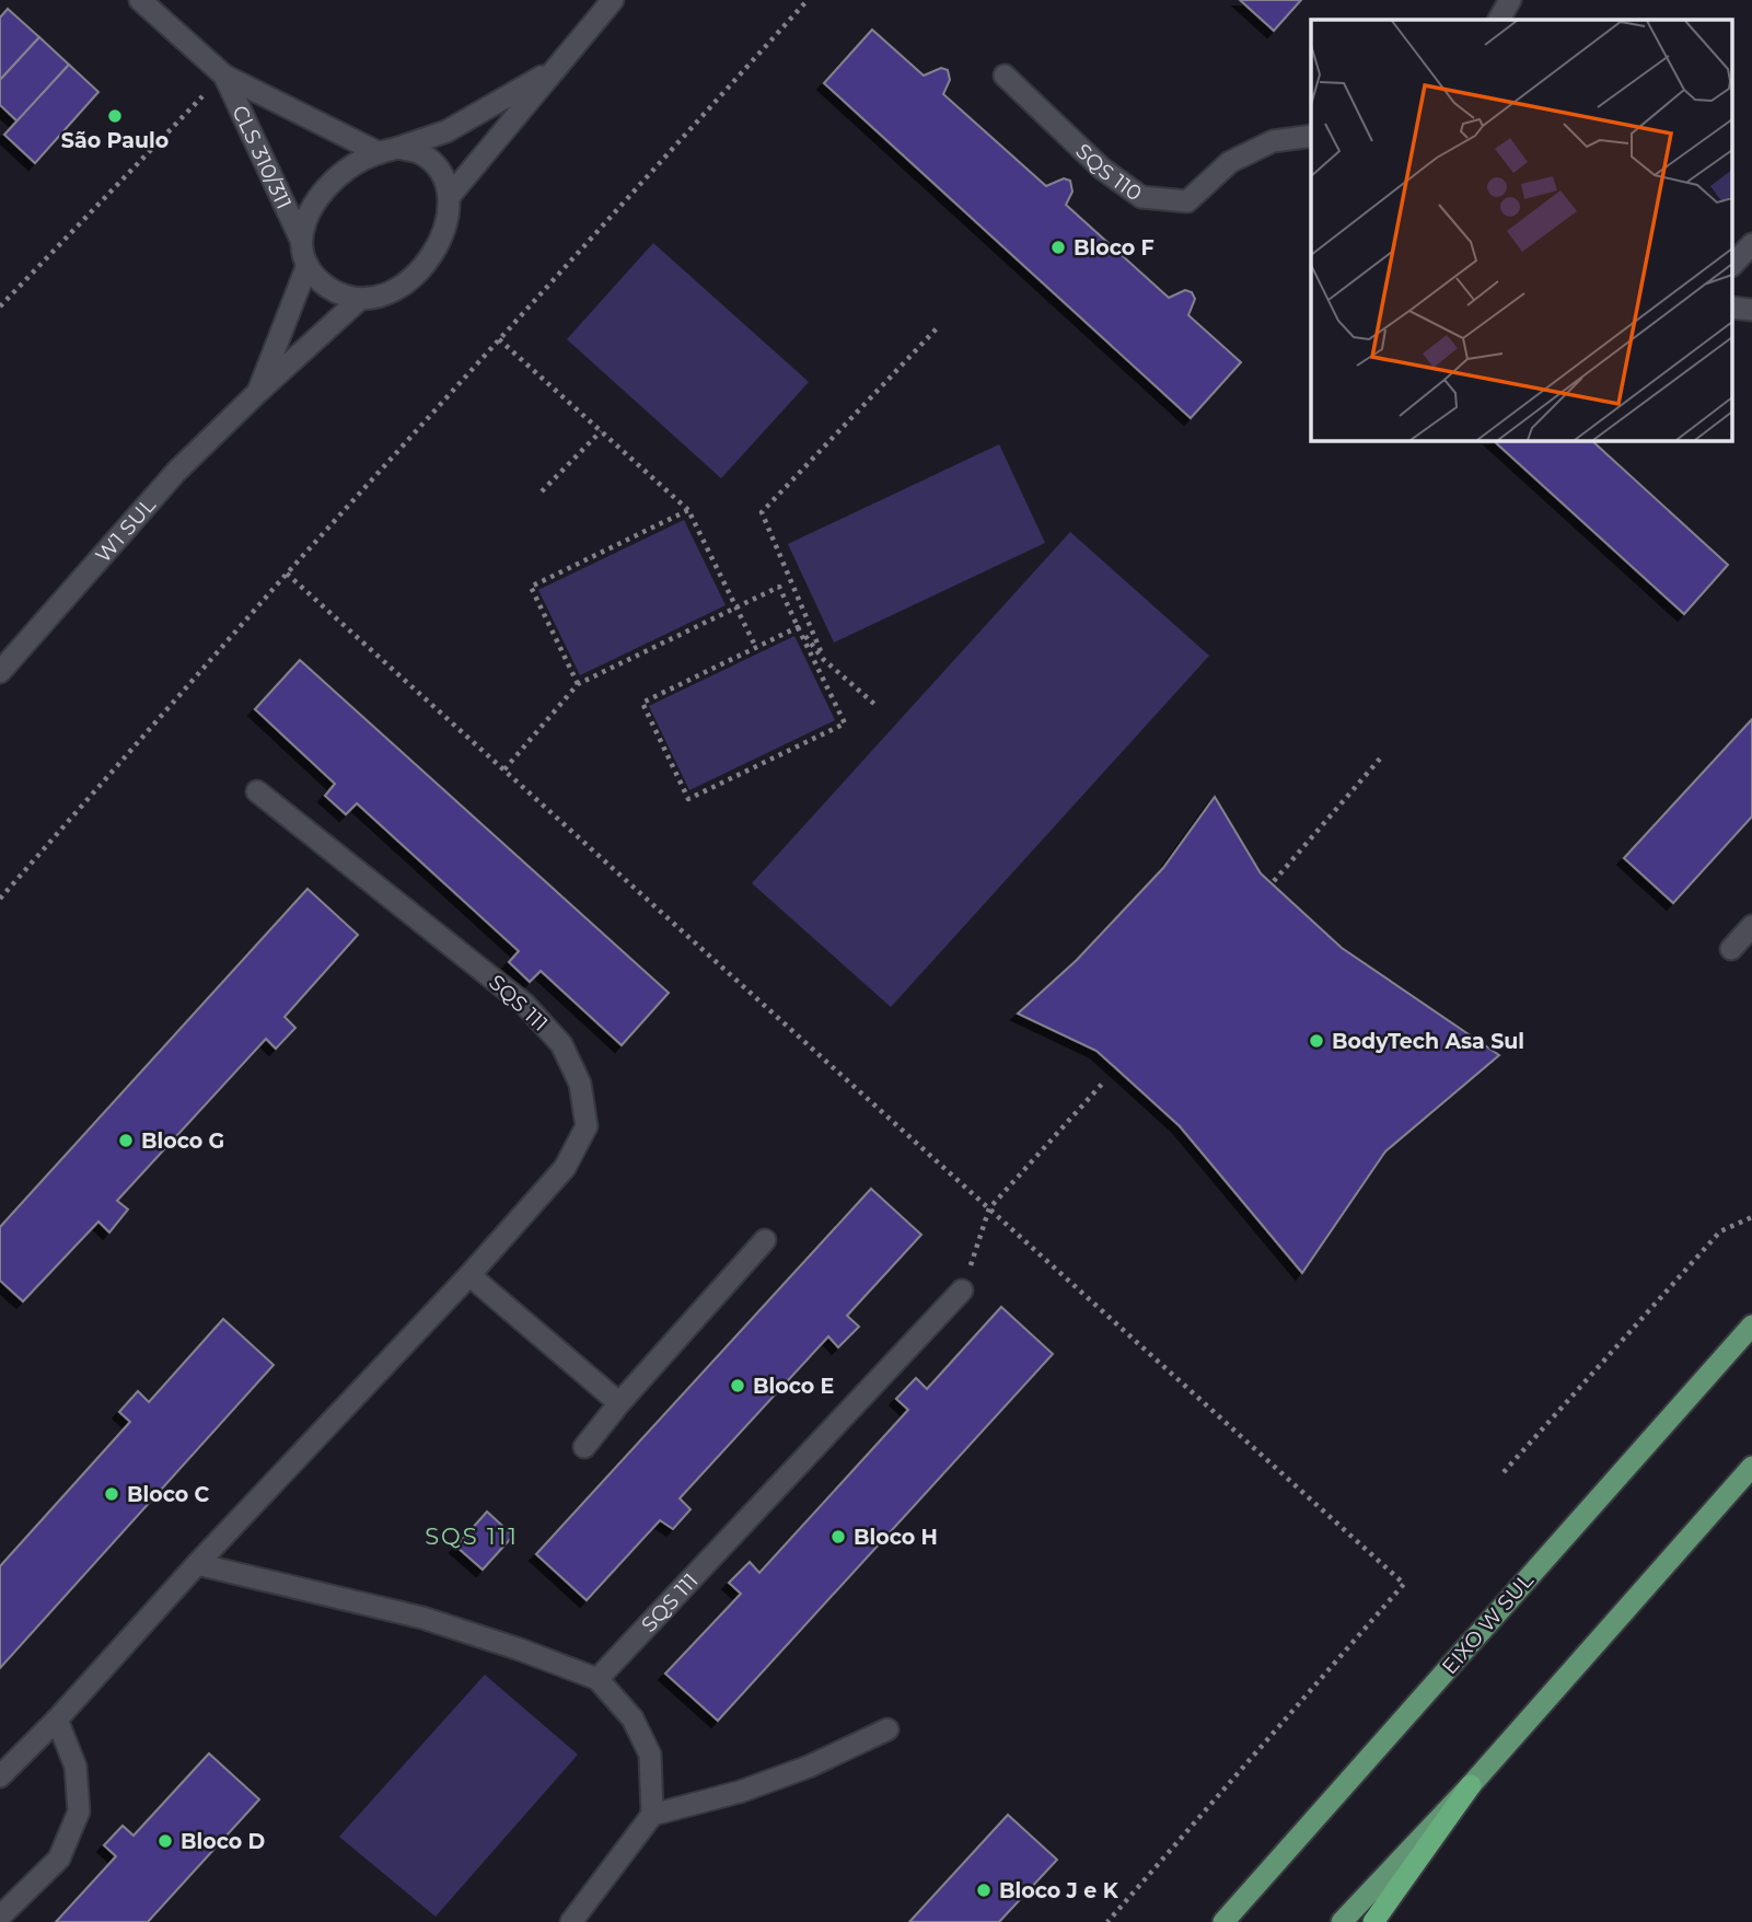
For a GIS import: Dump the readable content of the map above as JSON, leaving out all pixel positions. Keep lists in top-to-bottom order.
{
  "streets": {
    "main road": ["EIXO W SUL"],
    "street": [
      "CLS 310/311",
      "SQS 110",
      "W1 SUL",
      "SQS 111"
    ]
  },
  "crossings": [
    ["CLS 310/311", "W1 SUL"]
  ],
  "districts": ["SQS 111"],
  "places": [
    "São Paulo",
    "Bloco F",
    "BodyTech Asa Sul",
    "Bloco G",
    "Bloco E",
    "Bloco C",
    "Bloco H",
    "Bloco D",
    "Bloco J e K"
  ]
}
